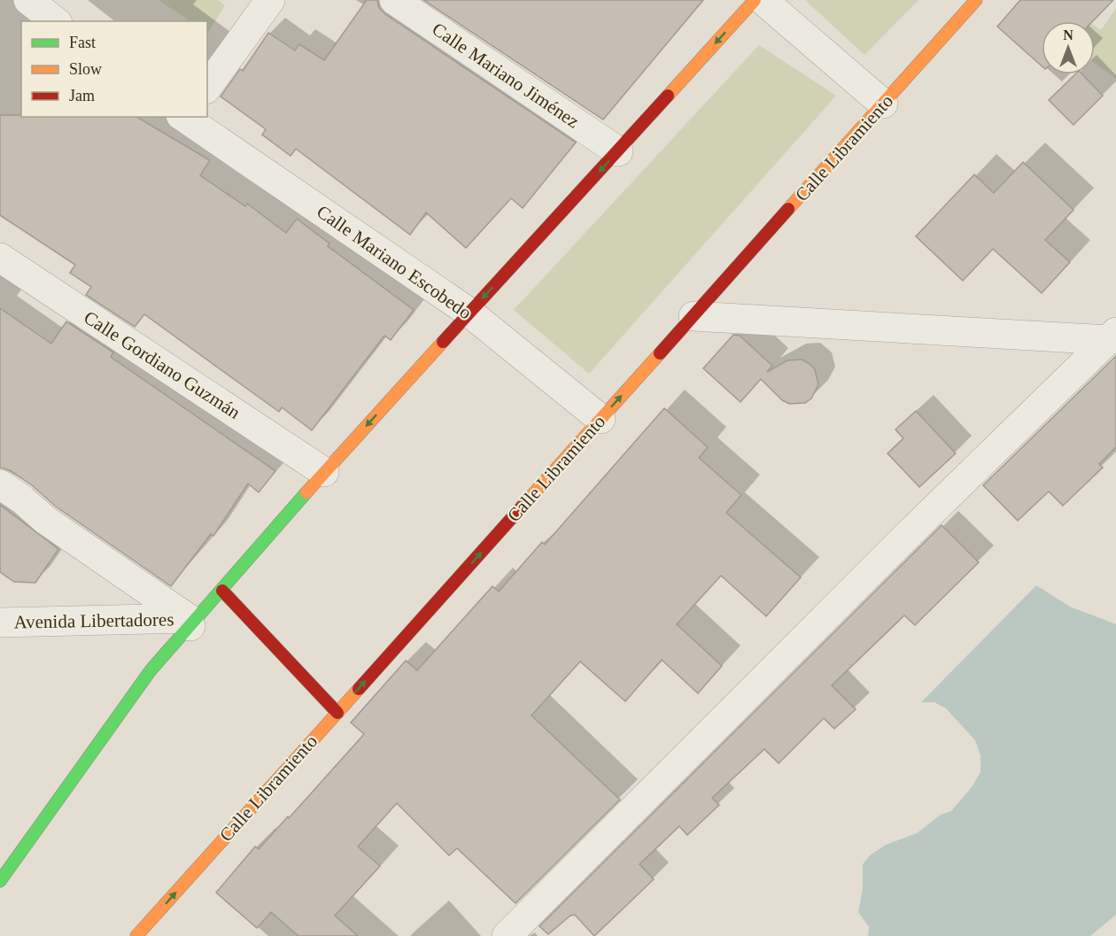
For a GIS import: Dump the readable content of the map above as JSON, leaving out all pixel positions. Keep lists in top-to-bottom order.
{
  "streets": {
    "highway": ["Calle Libramiento"],
    "street": [
      "Calle Mariano Jiménez",
      "Calle Mariano Escobedo",
      "Calle Gordiano Guzmán",
      "Avenida Libertadores"
    ]
  },
  "crossings": [
    ["Calle Libramiento", "Calle Mariano Escobedo"]
  ],
  "one_way": ["Calle Libramiento"],
  "legend": ["Fast", "Slow", "Jam"],
  "north": "top"
}
